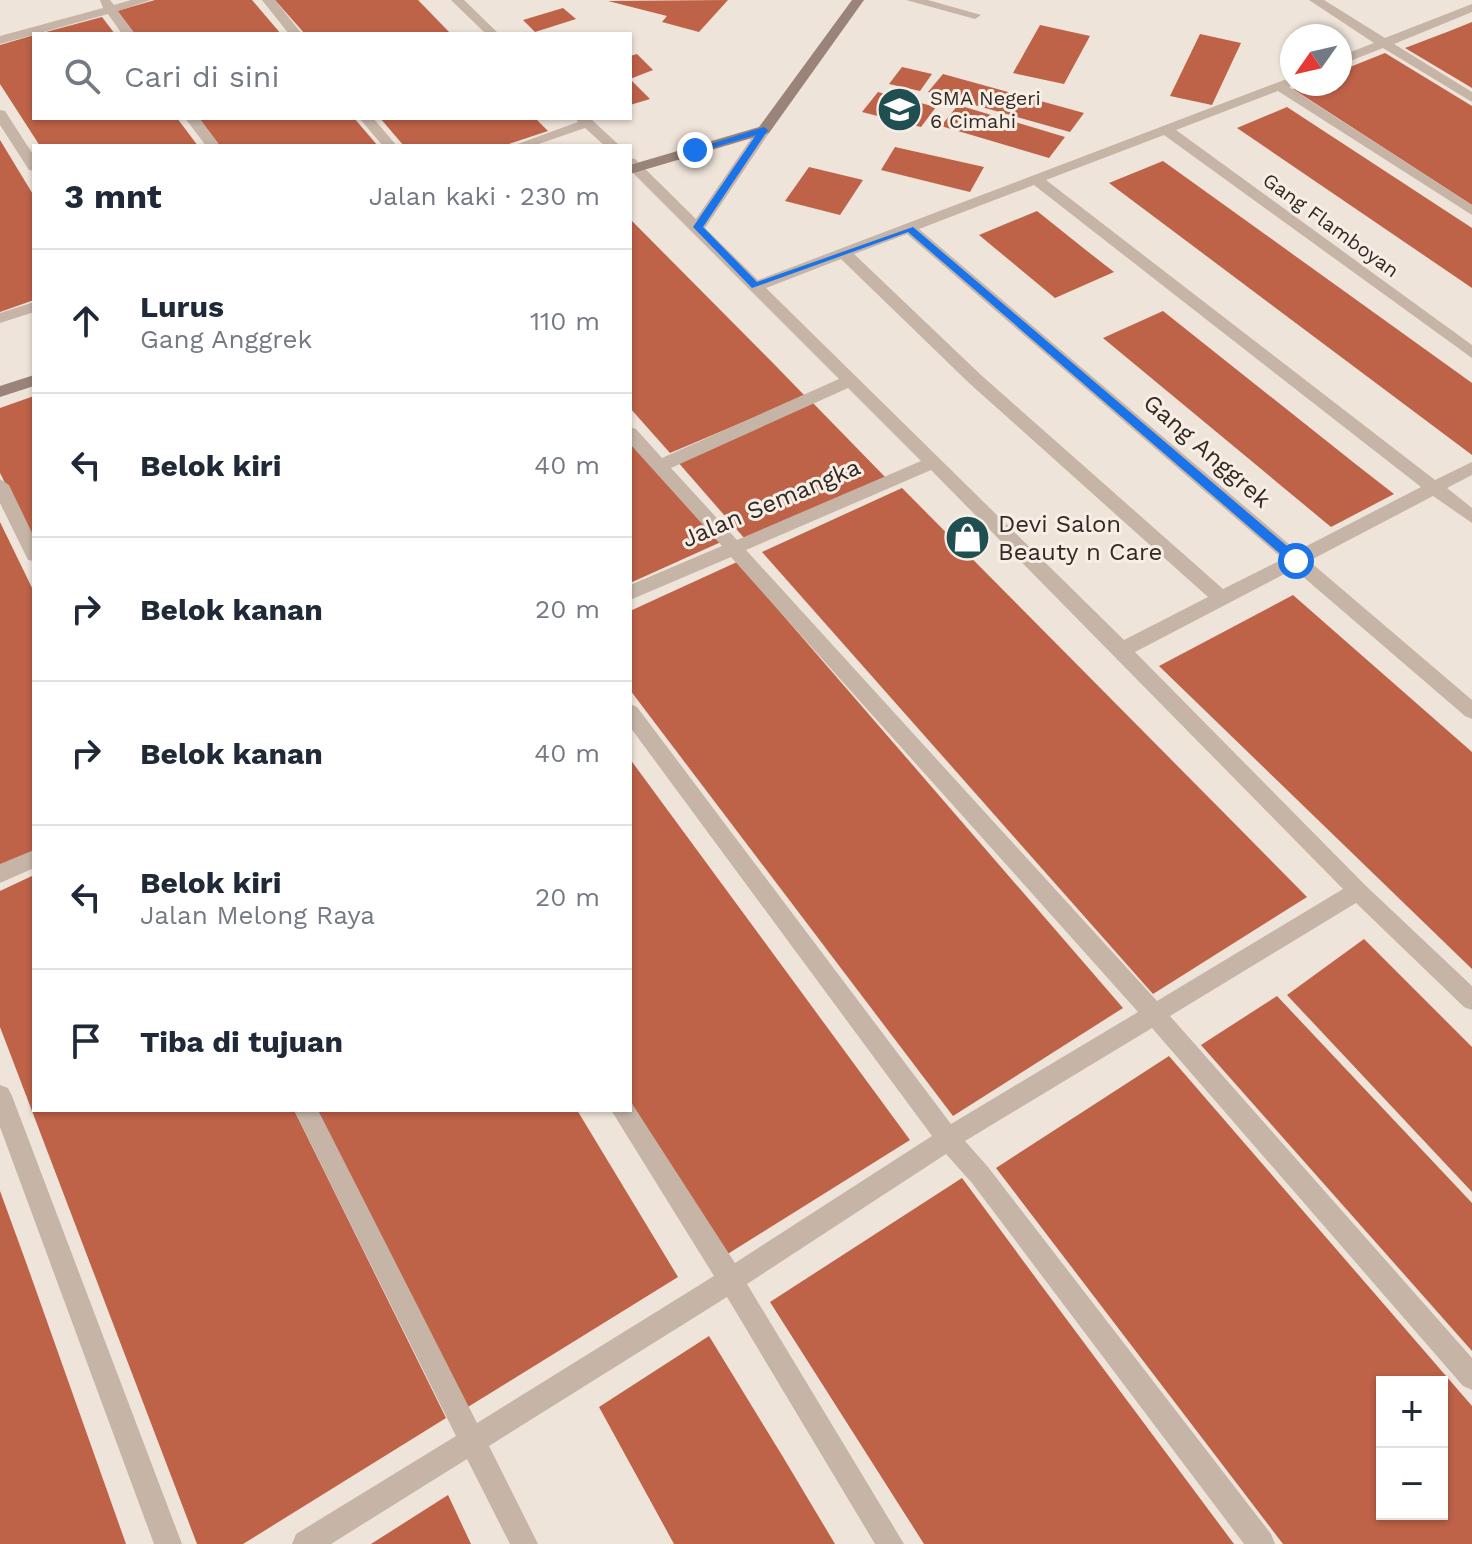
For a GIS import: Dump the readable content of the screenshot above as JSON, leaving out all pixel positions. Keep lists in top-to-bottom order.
{
  "streets": {
    "street": ["Gang Flamboyan", "Gang Anggrek", "Jalan Semangka"]
  },
  "places": {
    "school or university": ["SMA Negeri 6 Cimahi"],
    "shop": ["Devi Salon Beauty n Care"]
  },
  "north": "bottom left",
  "page": {
    "search": "Cari di sini",
    "heading": ["3 mnt", "Jalan kaki · 230 m"],
    "list": [
      ["Lurus", "Gang Anggrek", "110 m"],
      ["Belok kiri", "40 m"],
      ["Belok kanan", "20 m"],
      ["Belok kanan", "40 m"],
      ["Belok kiri", "Jalan Melong Raya", "20 m"],
      "Tiba di tujuan"
    ],
    "map_buttons": ["+", "−"]
  }
}
